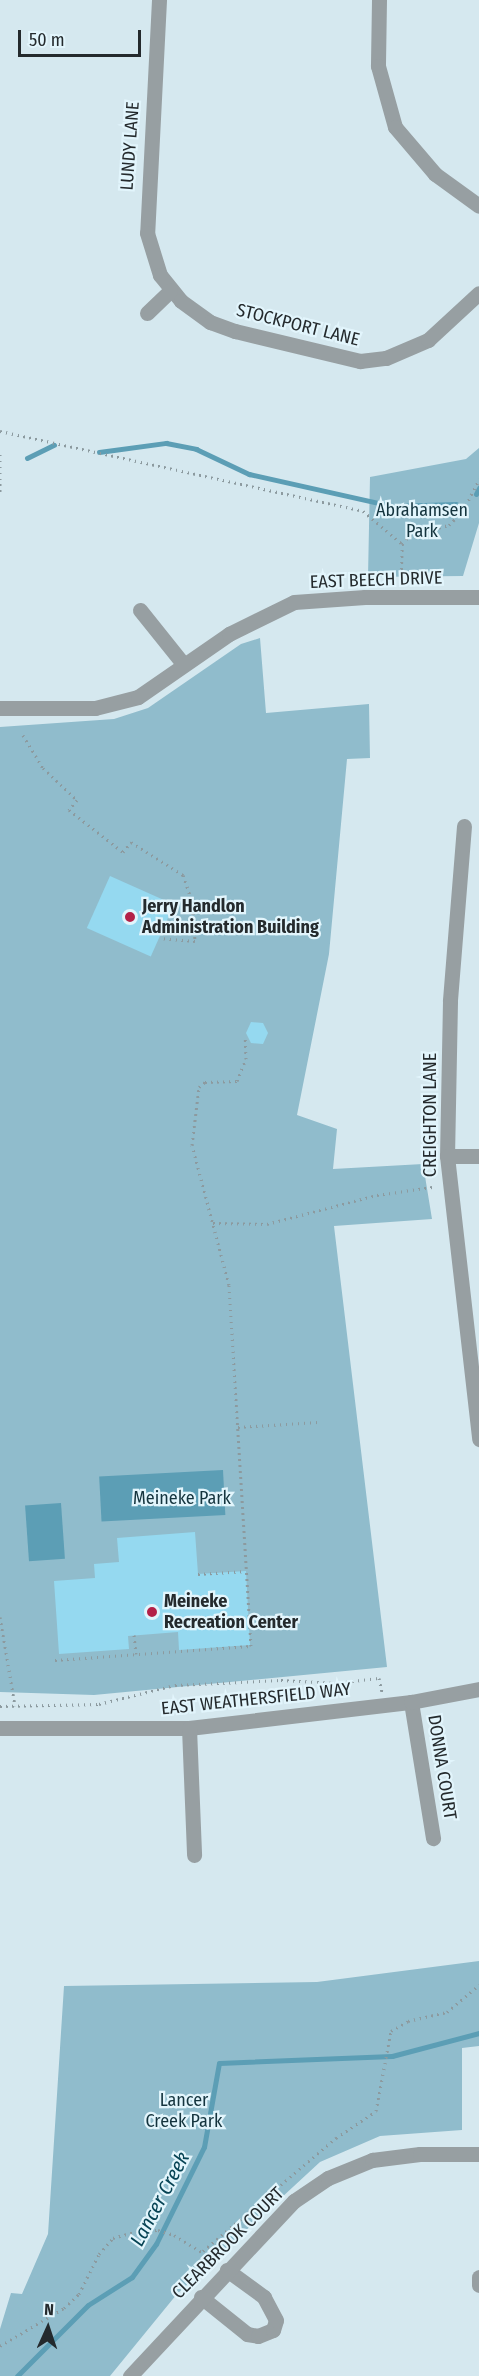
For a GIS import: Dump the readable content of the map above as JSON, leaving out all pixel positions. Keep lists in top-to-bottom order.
{
  "streets": {
    "street": [
      "LUNDY LANE",
      "STOCKPORT LANE",
      "EAST BEECH DRIVE",
      "CREIGHTON LANE",
      "EAST WEATHERSFIELD WAY",
      "DONNA COURT",
      "CLEARBROOK COURT"
    ]
  },
  "crossings": [
    ["LUNDY LANE", "STOCKPORT LANE"],
    ["EAST WEATHERSFIELD WAY", "DONNA COURT"]
  ],
  "water": ["Lancer Creek"],
  "parks": ["Abrahamsen Park", "Meineke Park", "Lancer Creek Park"],
  "places": ["Jerry Handlon Administration Building", "Meineke Recreation Center"],
  "scale_bar": "50 m",
  "north": "top"
}
